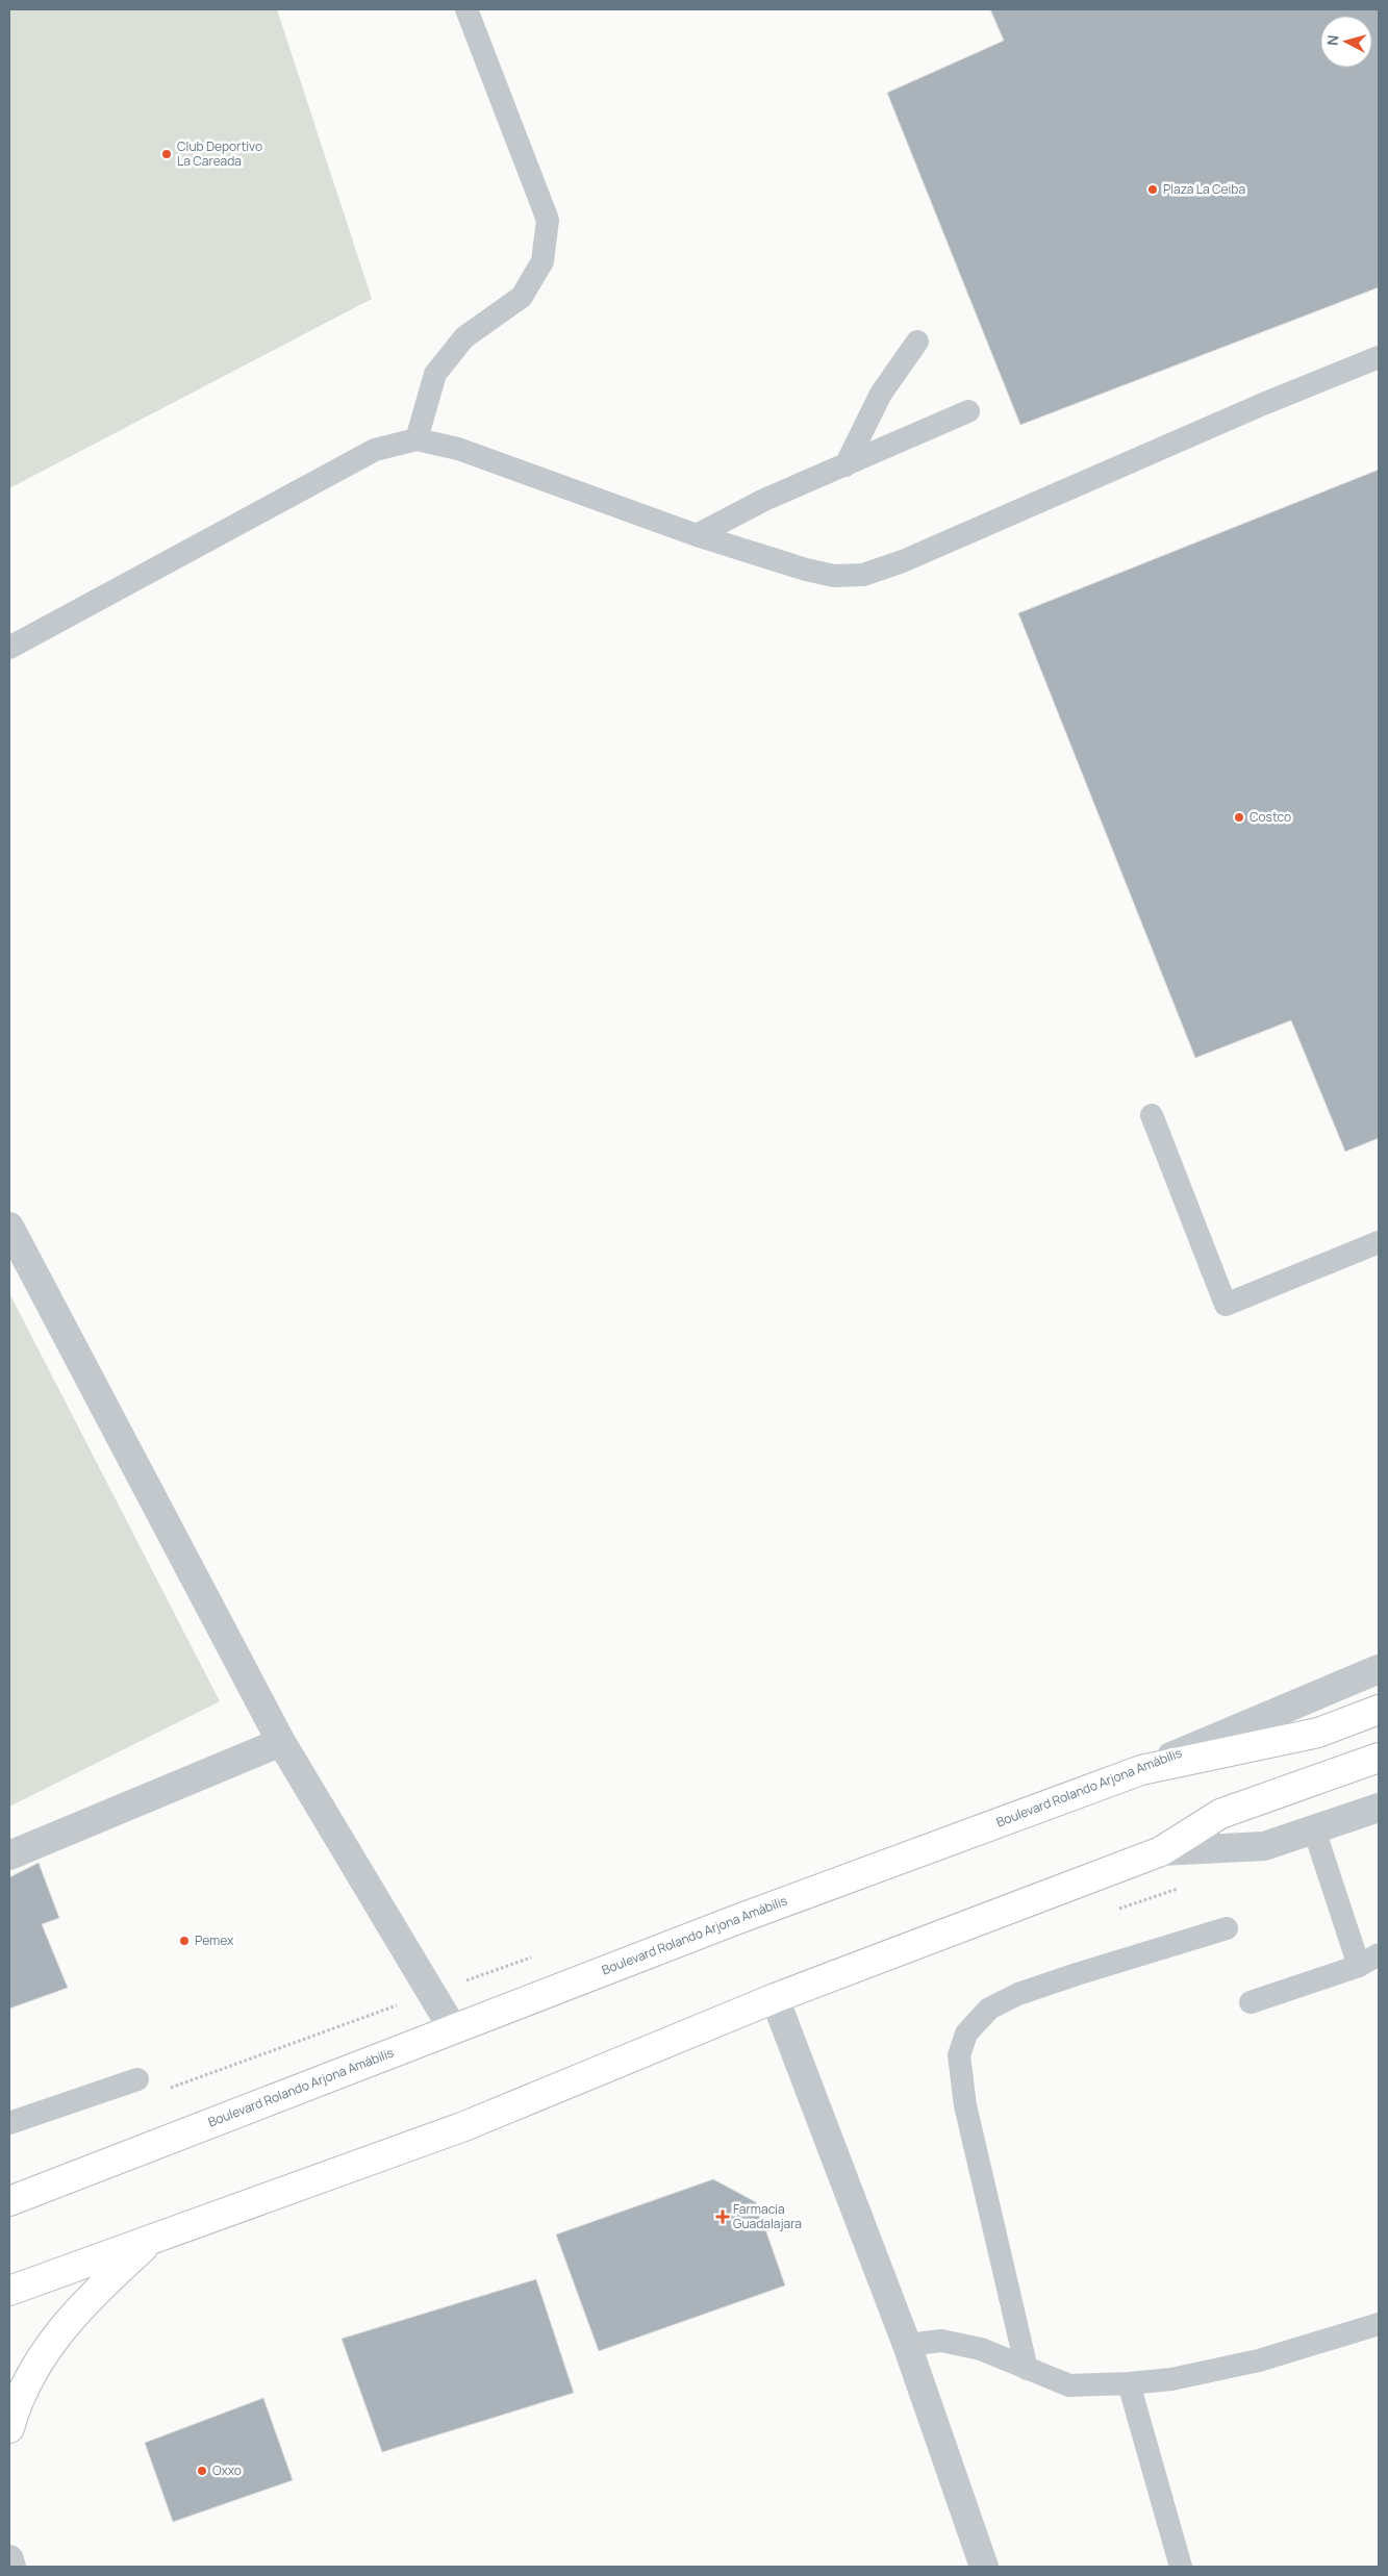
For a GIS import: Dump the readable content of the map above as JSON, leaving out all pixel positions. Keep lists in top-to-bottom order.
{
  "streets": {
    "main road": ["Boulevard Rolando Arjona Amábilis"]
  },
  "places": {
    "other": [
      "Club Deportivo La Careada",
      "Plaza La Ceiba",
      "Costco",
      "Pemex",
      "Oxxo"
    ],
    "health": ["Farmacia Guadalajara"]
  },
  "north": "left"
}
